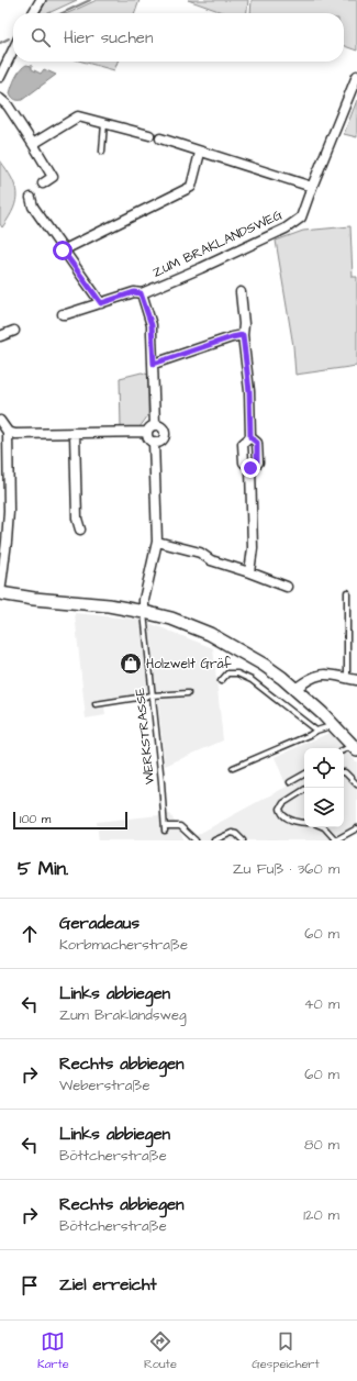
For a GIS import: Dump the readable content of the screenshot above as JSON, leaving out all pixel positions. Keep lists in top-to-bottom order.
{
  "streets": {
    "street": ["ZUM BRAKLANDSWEG"],
    "lane": ["WERKSTRASSE"]
  },
  "places": {
    "shop": ["Holzwelt Gräf"]
  },
  "scale_bar": "100 m",
  "page": {
    "search": "Hier suchen",
    "scale": "100 m",
    "heading": ["5 Min.", "Zu Fuß · 360 m"],
    "list": [
      ["Geradeaus", "Korbmacherstraße", "60 m"],
      ["Links abbiegen", "Zum Braklandsweg", "40 m"],
      ["Rechts abbiegen", "Weberstraße", "60 m"],
      ["Links abbiegen", "Böttcherstraße", "80 m"],
      ["Rechts abbiegen", "Böttcherstraße", "120 m"],
      "Ziel erreicht"
    ],
    "nav": ["Karte", "Route", "Gespeichert"]
  }
}
